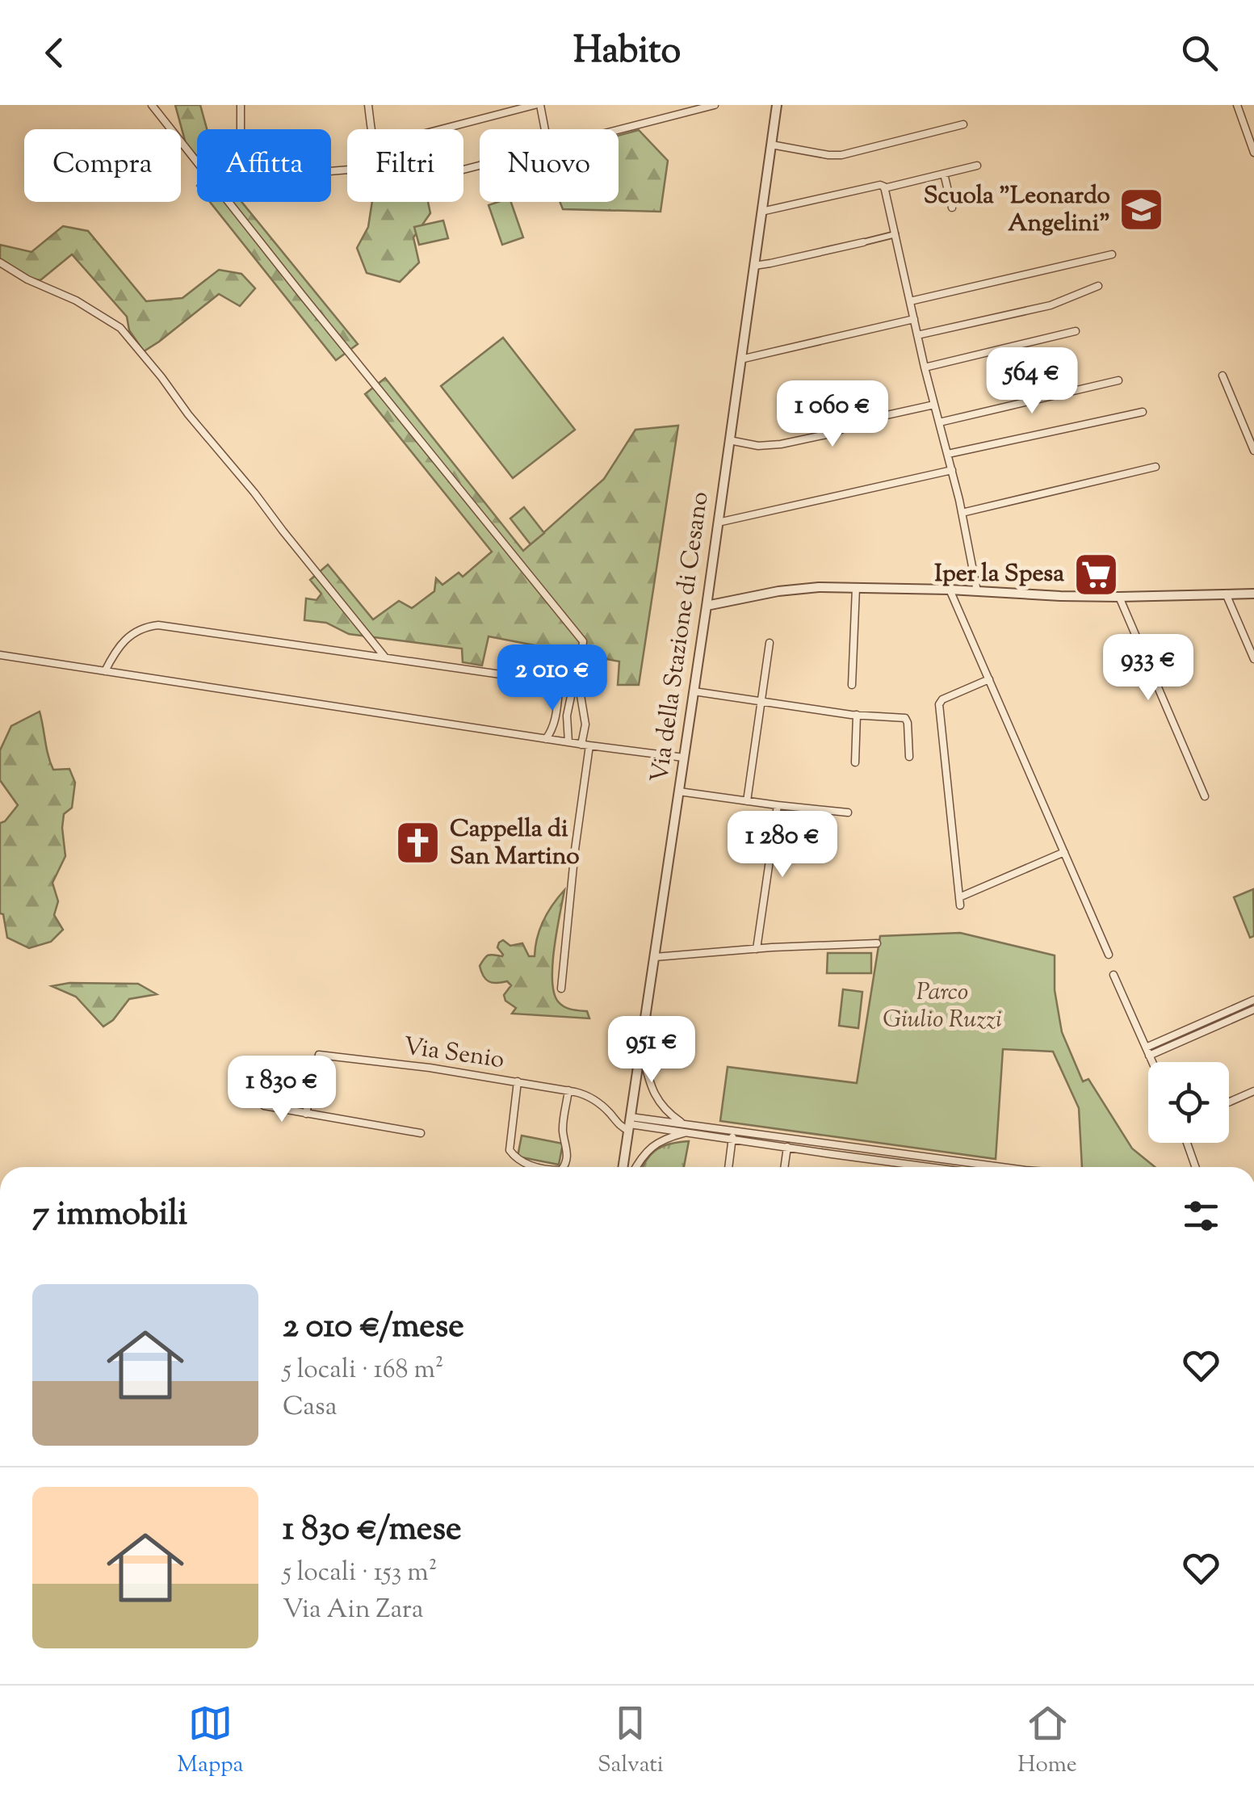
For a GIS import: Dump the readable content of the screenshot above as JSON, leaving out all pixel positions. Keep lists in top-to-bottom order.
{
  "streets": {
    "street": ["Via della Stazione di Cesano", "Via Senio"]
  },
  "crossings": [
    ["Via della Stazione di Cesano", "Via Senio"]
  ],
  "parks": ["Parco Giulio Ruzzi"],
  "places": {
    "school or university": ["Scuola \"Leonardo Angelini\""],
    "supermarket": ["Iper la Spesa"],
    "church": ["Cappella di San Martino"]
  },
  "page": {
    "header": "Habito",
    "chip": [
      "Compra",
      "Affitta",
      "Filtri",
      "Nuovo"
    ],
    "price": [
      "564 €",
      "1 060 €",
      "933 €",
      "2 010 €",
      "1 280 €",
      "951 €",
      "1 830 €"
    ],
    "heading": "7 immobili",
    "list": [
      {
        "name": "2 010 €/mese",
        "note": "5 locali · 168 m² · Casa"
      },
      {
        "name": "1 830 €/mese",
        "note": "5 locali · 153 m² · Via Ain Zara"
      }
    ],
    "tabs": ["Mappa", "Salvati", "Home"]
  }
}
